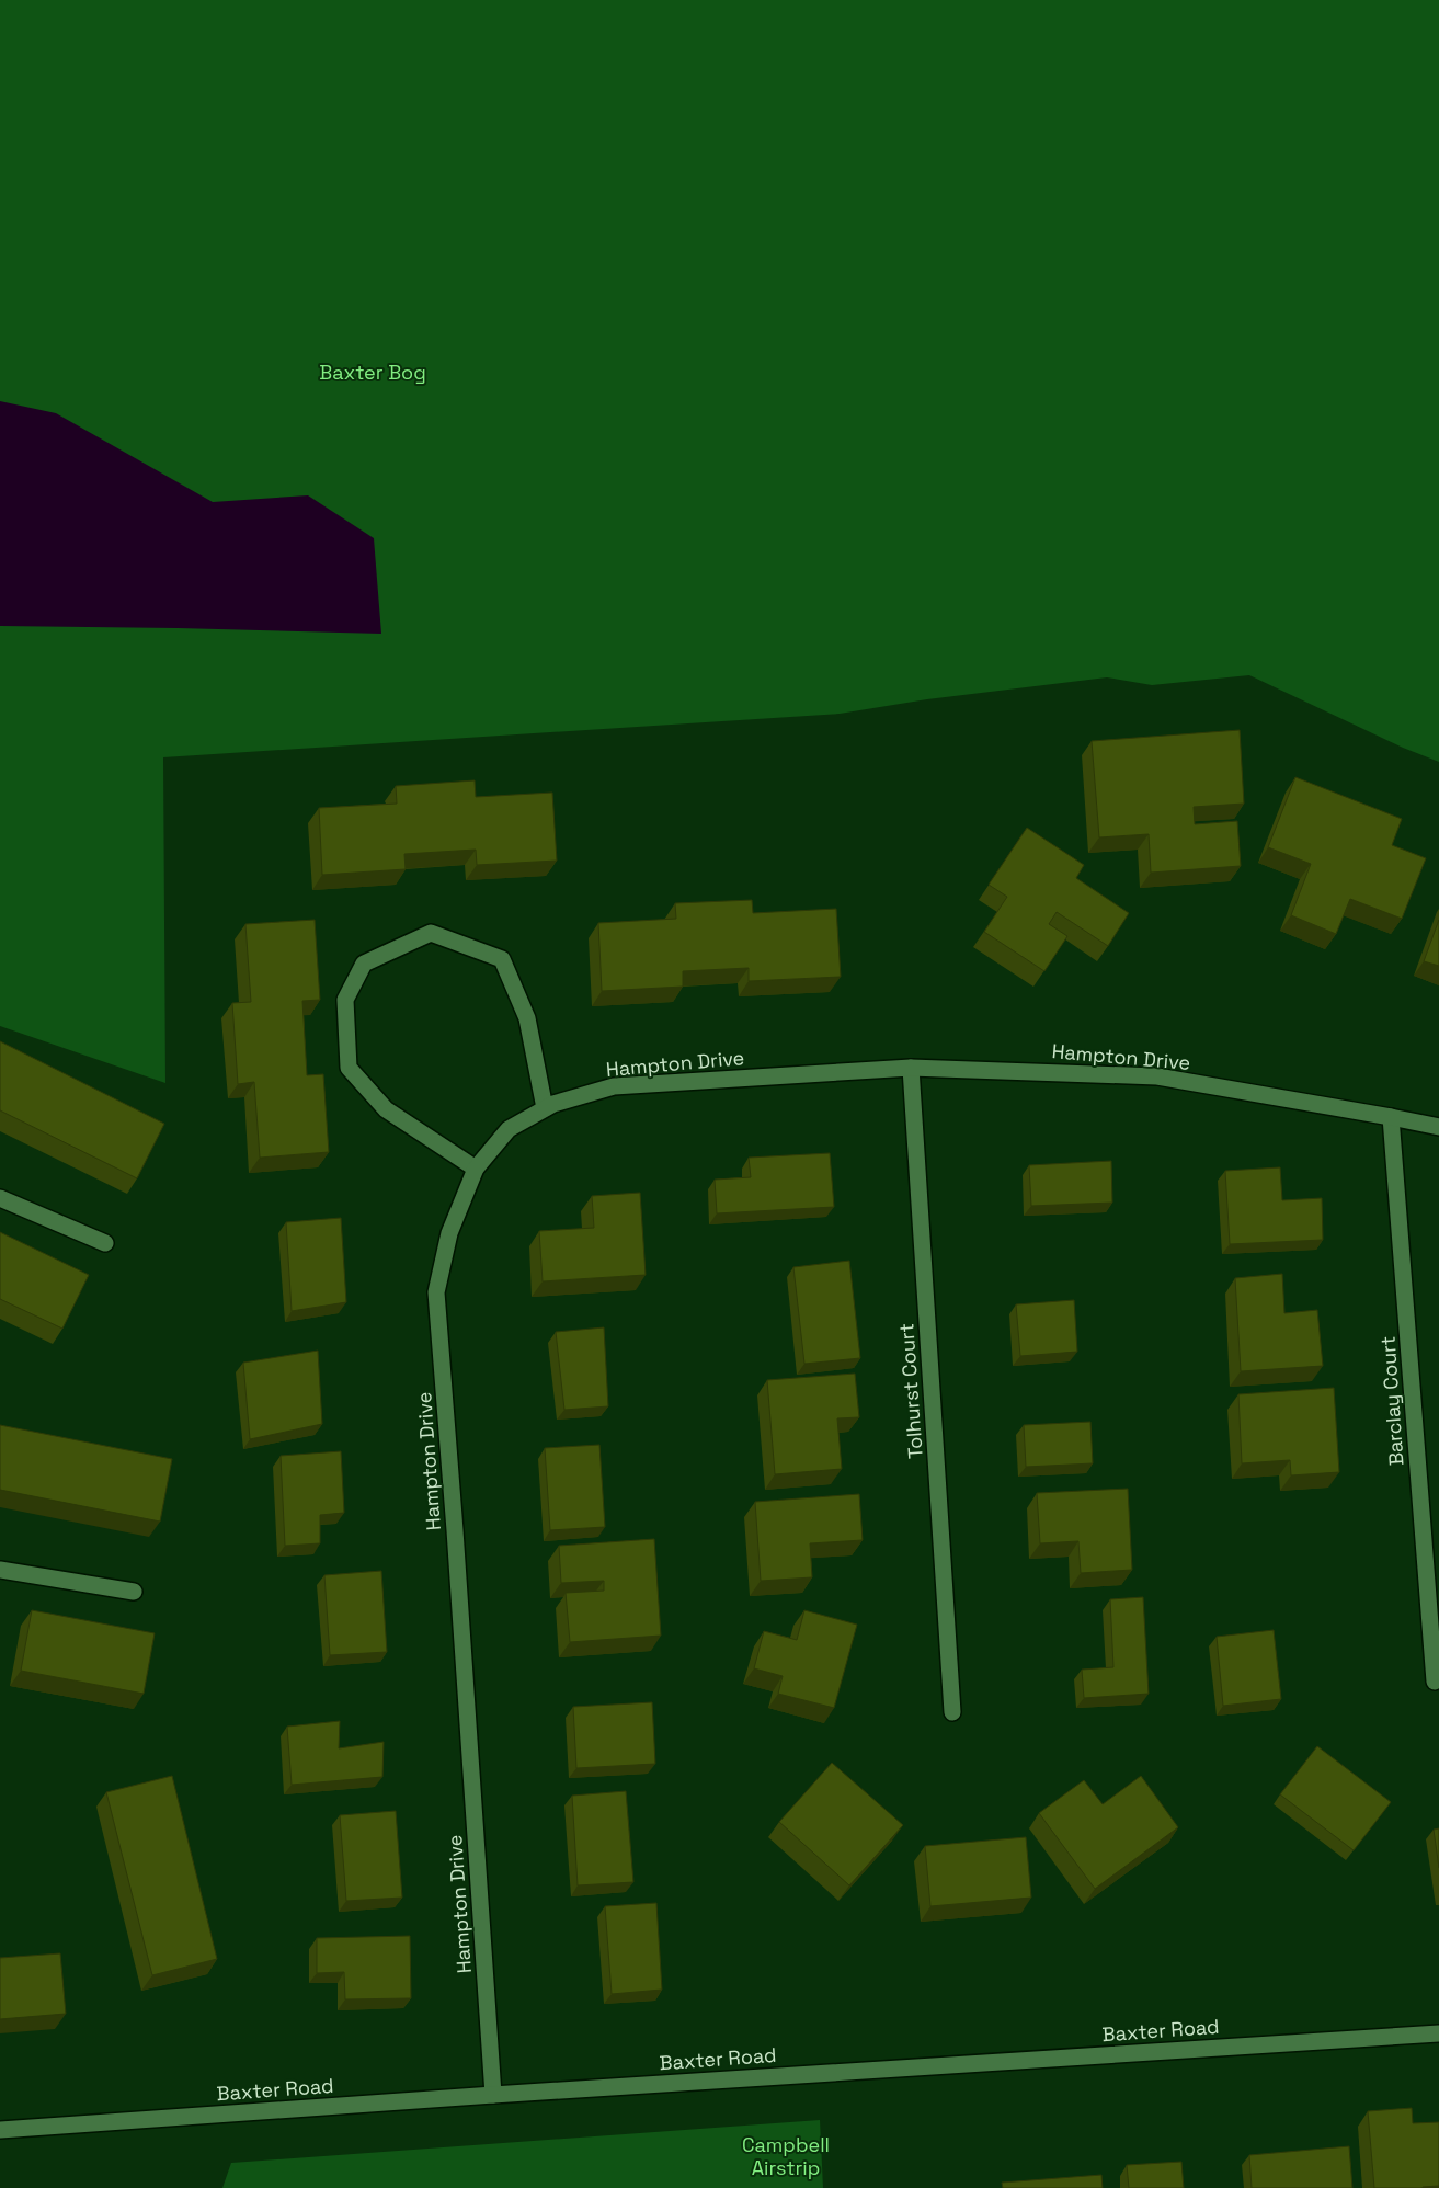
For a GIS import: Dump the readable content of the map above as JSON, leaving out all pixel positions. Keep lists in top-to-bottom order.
{
  "streets": {
    "street": [
      "Hampton Drive",
      "Tolhurst Court",
      "Barclay Court",
      "Baxter Road"
    ]
  },
  "crossings": [
    ["Hampton Drive", "Tolhurst Court"],
    ["Hampton Drive", "Barclay Court"],
    ["Hampton Drive", "Baxter Road"]
  ],
  "parks": ["Baxter Bog", "Campbell Airstrip"]
}
